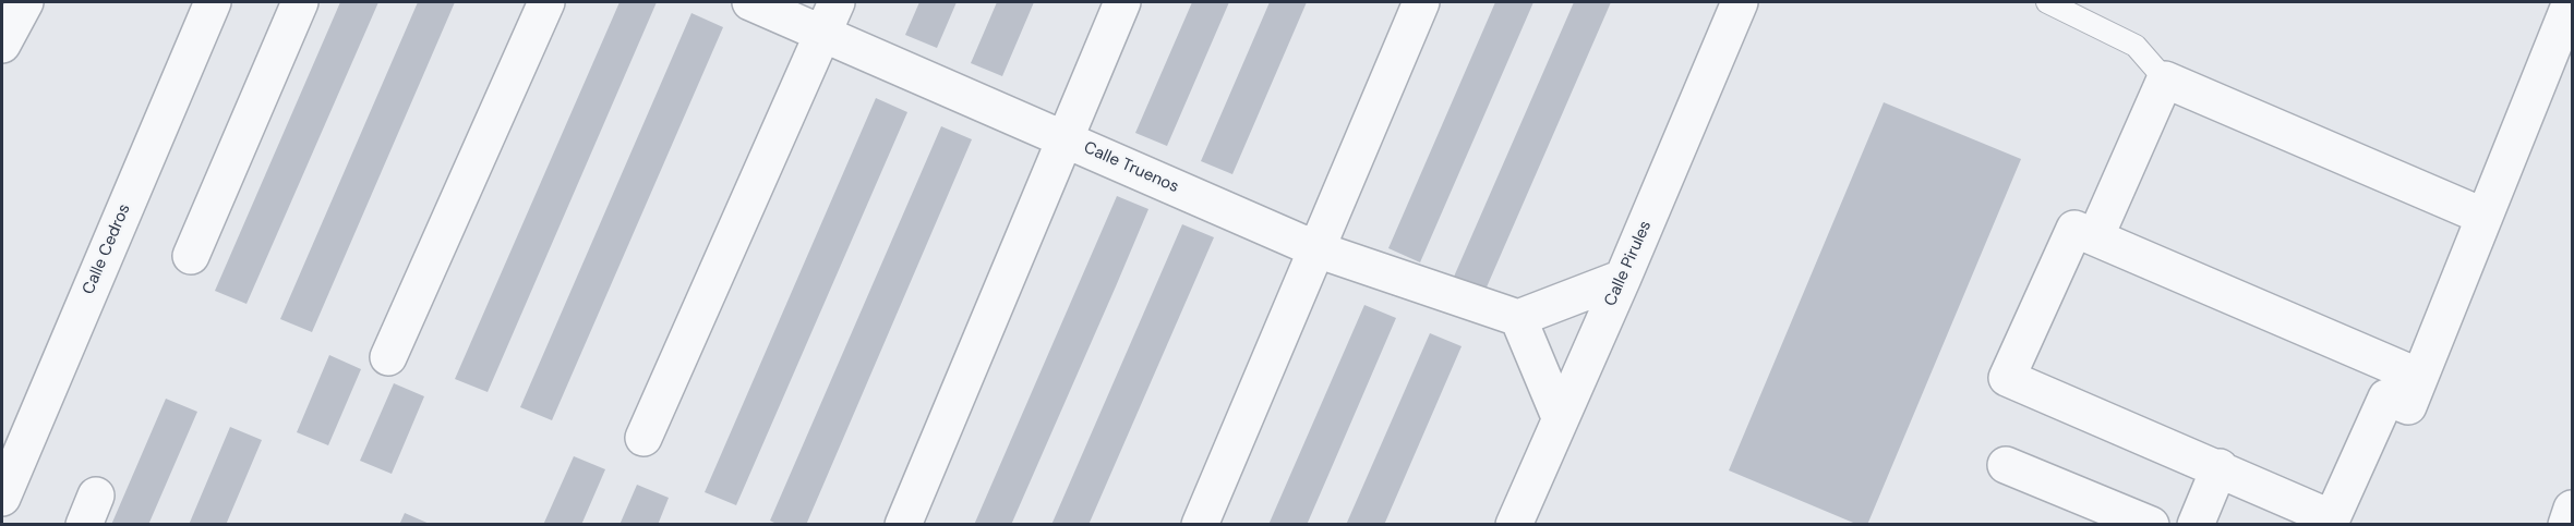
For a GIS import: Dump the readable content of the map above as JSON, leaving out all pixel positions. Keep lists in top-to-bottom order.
{
  "streets": {
    "street": ["Calle Truenos", "Calle Cedros", "Calle Pirules"]
  }
}
